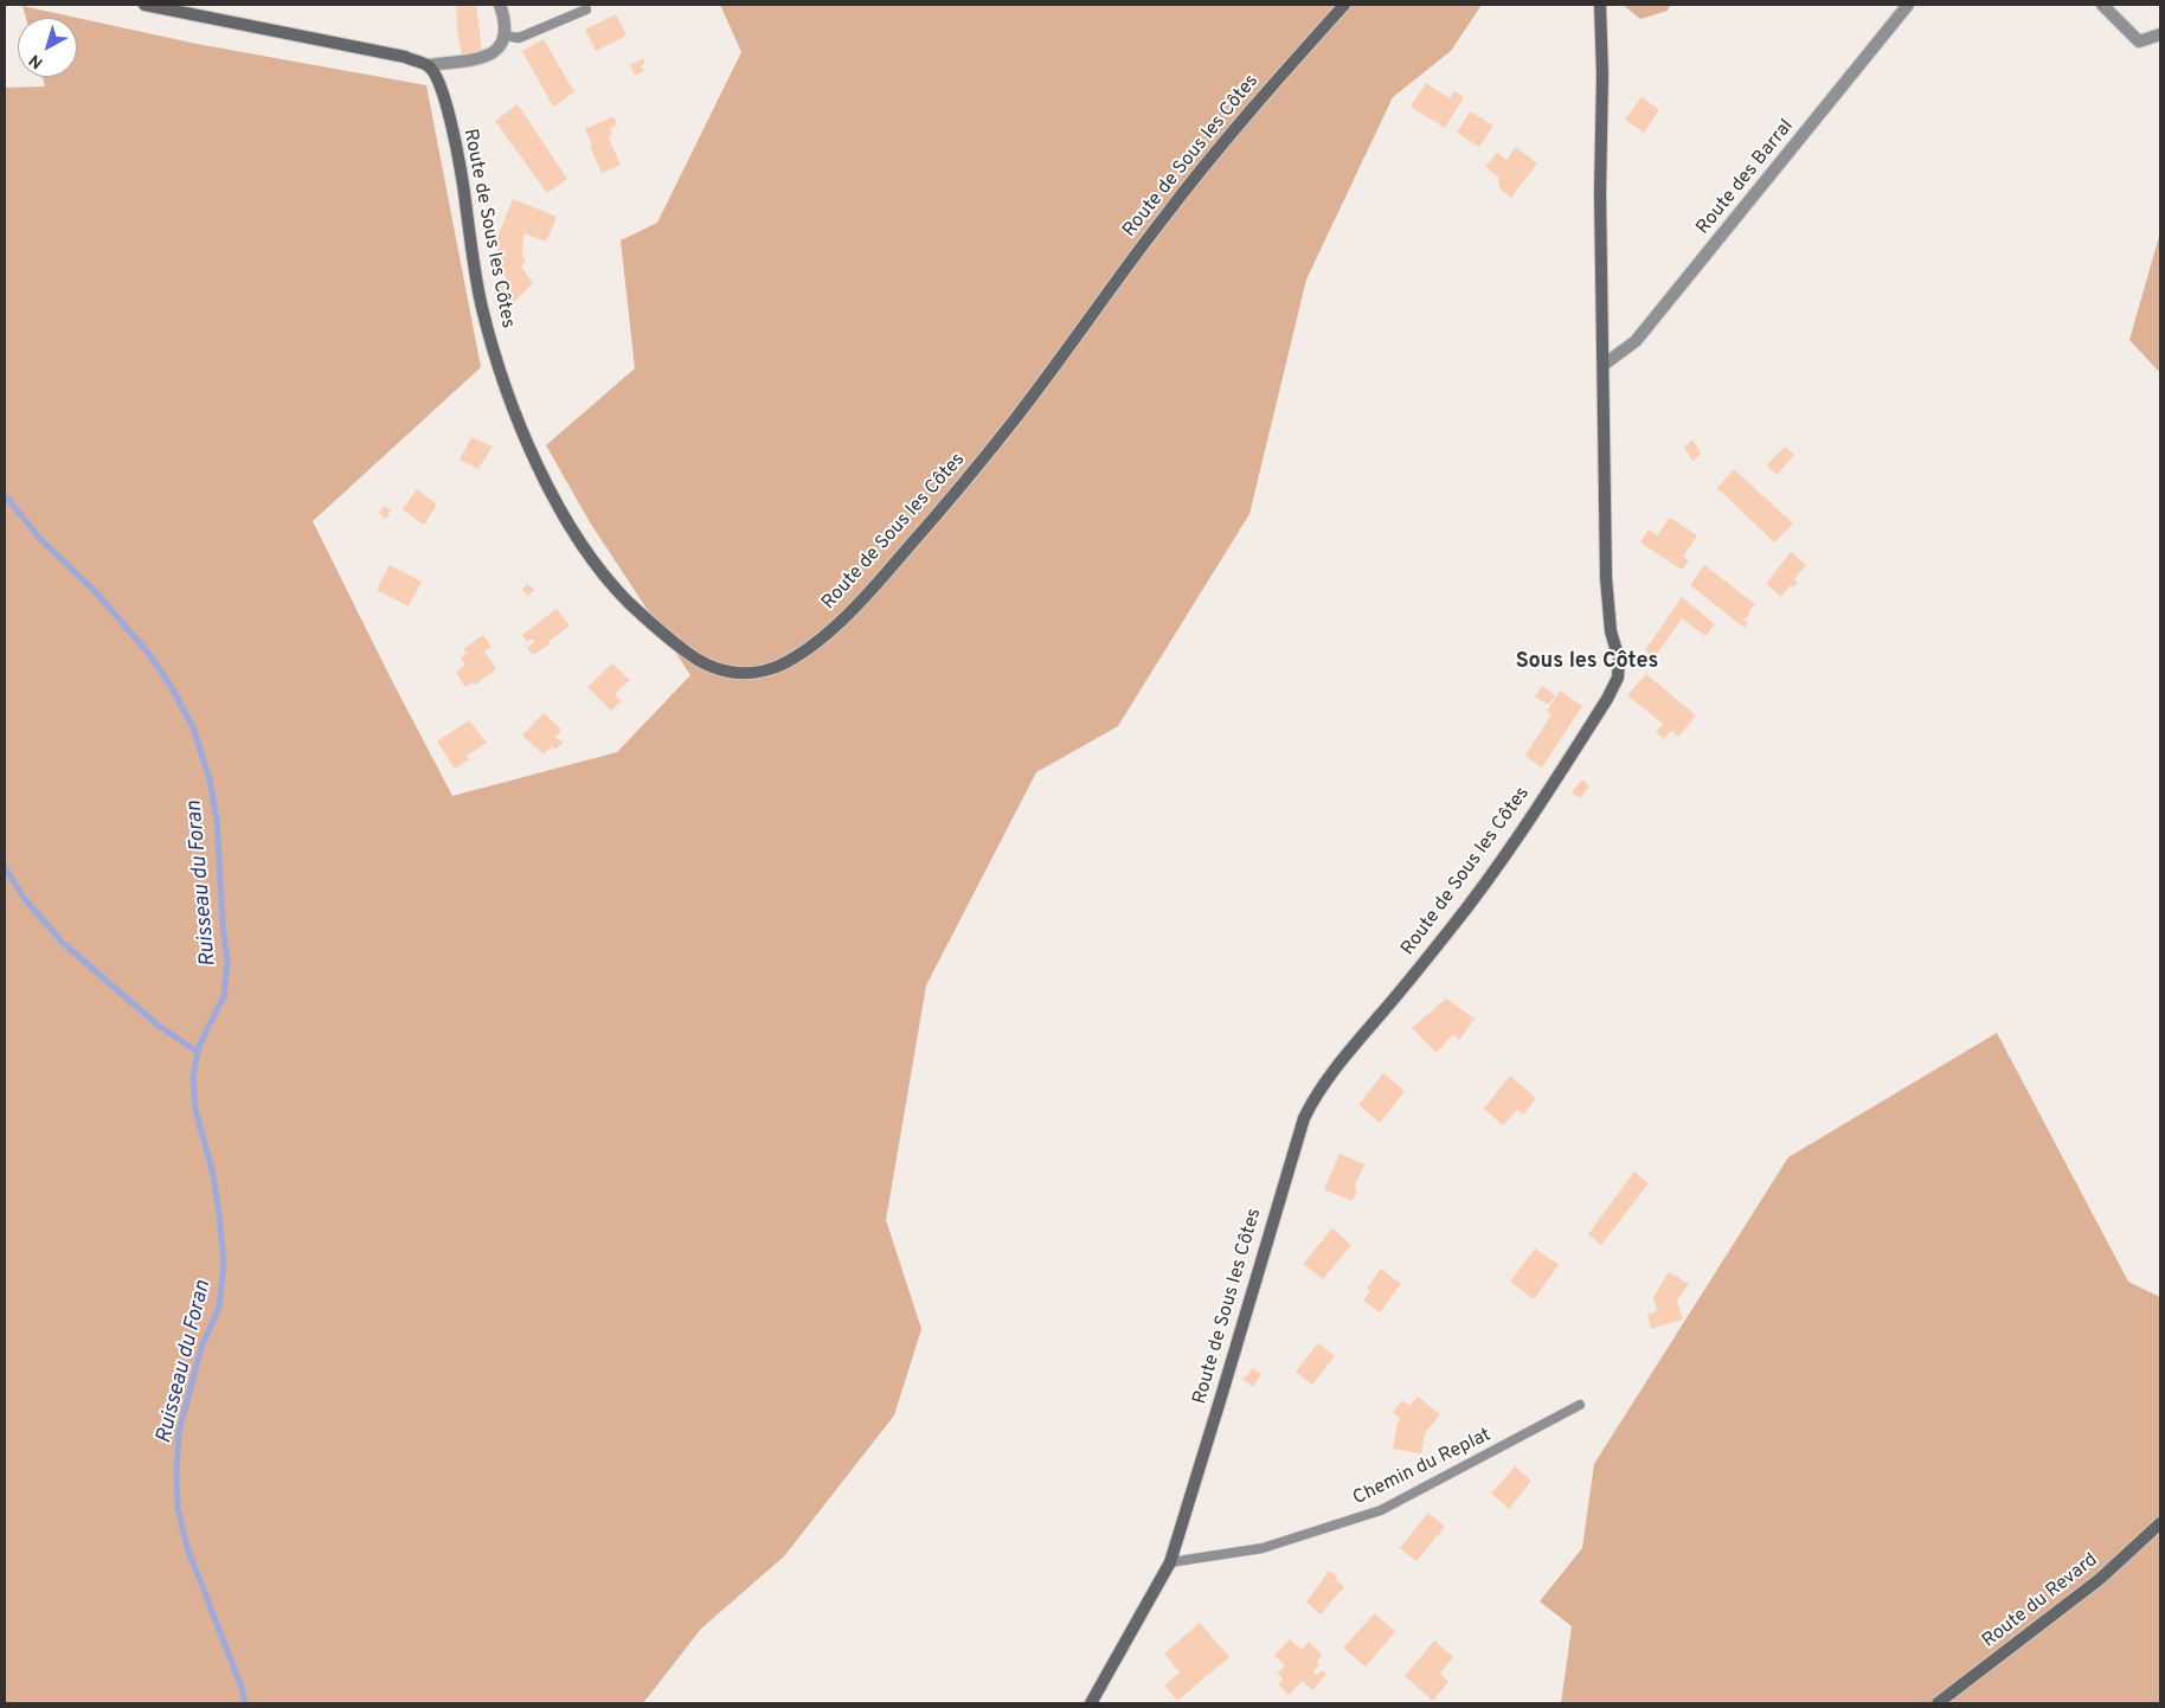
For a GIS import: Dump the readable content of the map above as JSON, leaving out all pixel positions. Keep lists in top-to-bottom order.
{
  "streets": {
    "street": ["Route de Sous les Côtes", "Route des Barral", "Route du Revard"],
    "lane": ["Chemin du Replat"]
  },
  "crossings": [
    ["Route de Sous les Côtes", "Route des Barral"],
    ["Route de Sous les Côtes", "Chemin du Replat"]
  ],
  "districts": ["Sous les Côtes"],
  "water": ["Ruisseau du Foran"],
  "north": "bottom left"
}
